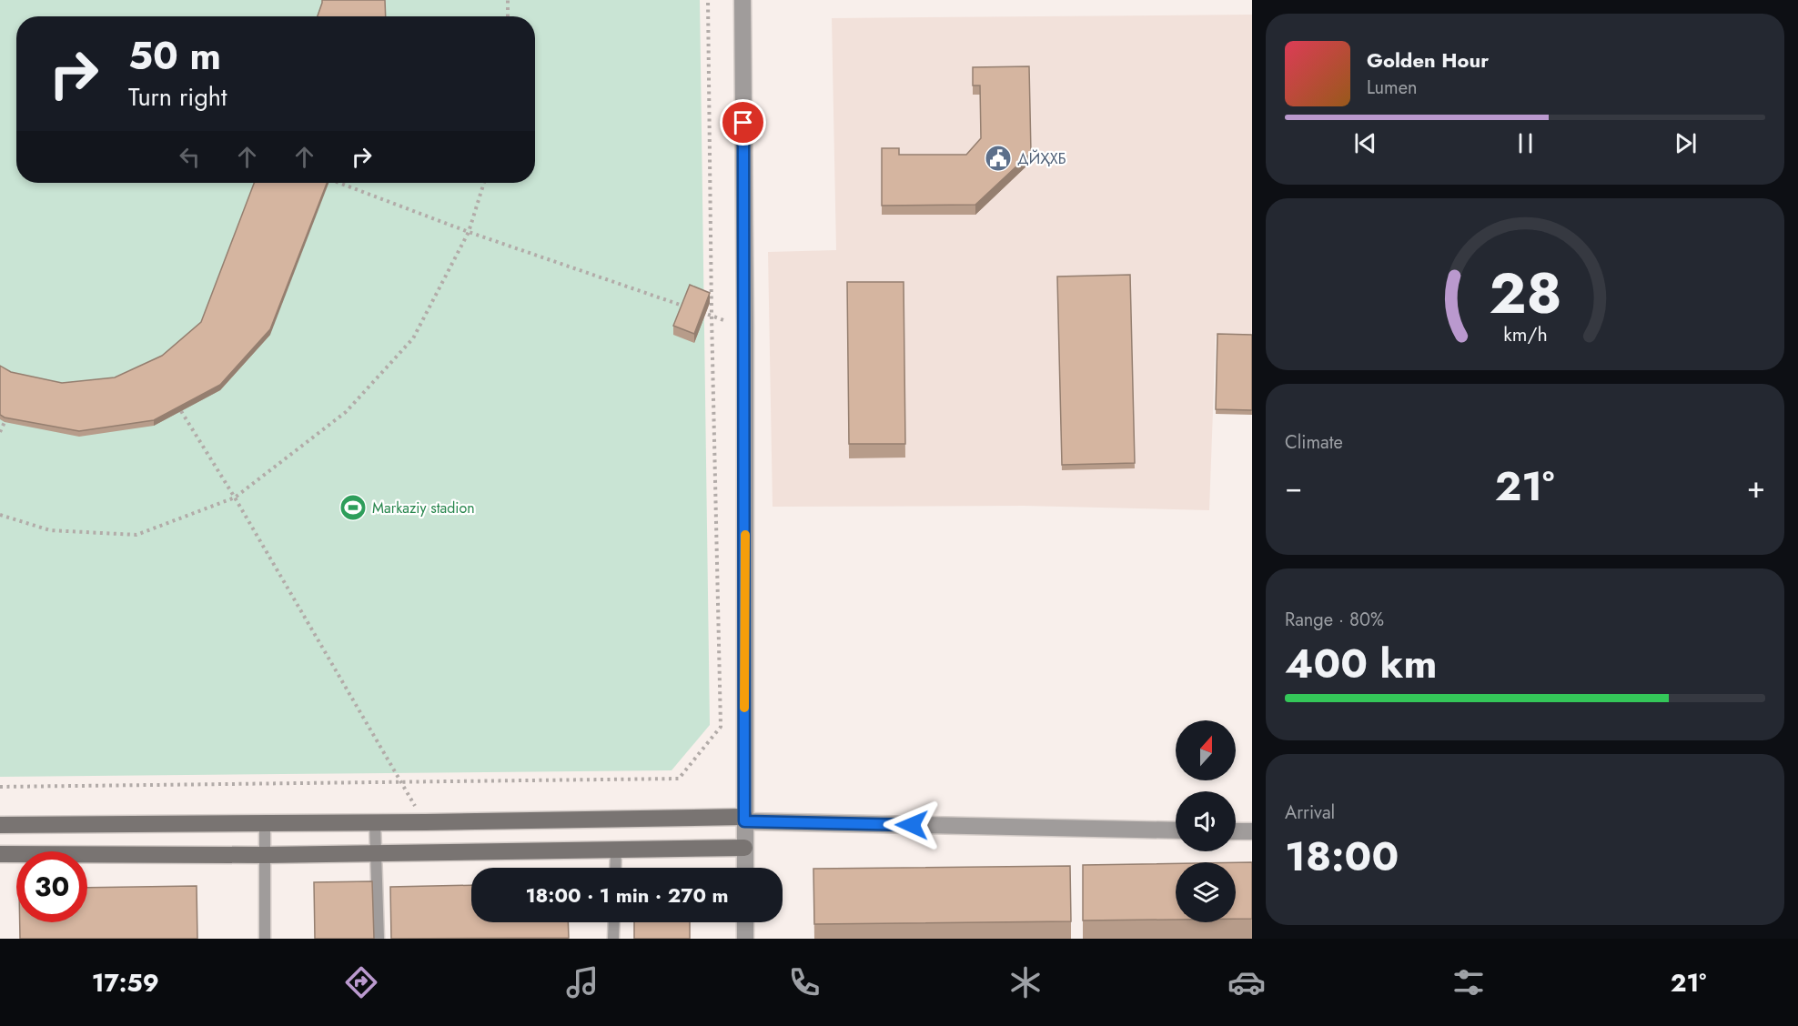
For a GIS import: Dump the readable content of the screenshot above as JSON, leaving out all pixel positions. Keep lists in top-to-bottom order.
{
  "places": {
    "public building": ["ДЙҲХБ"],
    "sports": ["Markaziy stadion"]
  },
  "north": "top",
  "page": {
    "turn": ["50 m", "Turn right"],
    "song": ["Golden Hour", "Lumen"],
    "tile": [
      "Climate",
      ["Range · 80%", "400 km"],
      ["Arrival", "18:00"]
    ],
    "heat": ["−", "21°", "+"],
    "limit": "30",
    "trip": "18:00 · 1 min · 270 m",
    "tabs": ["17:59", "21°"],
    "gauge": ["28", "km/h"]
  }
}
